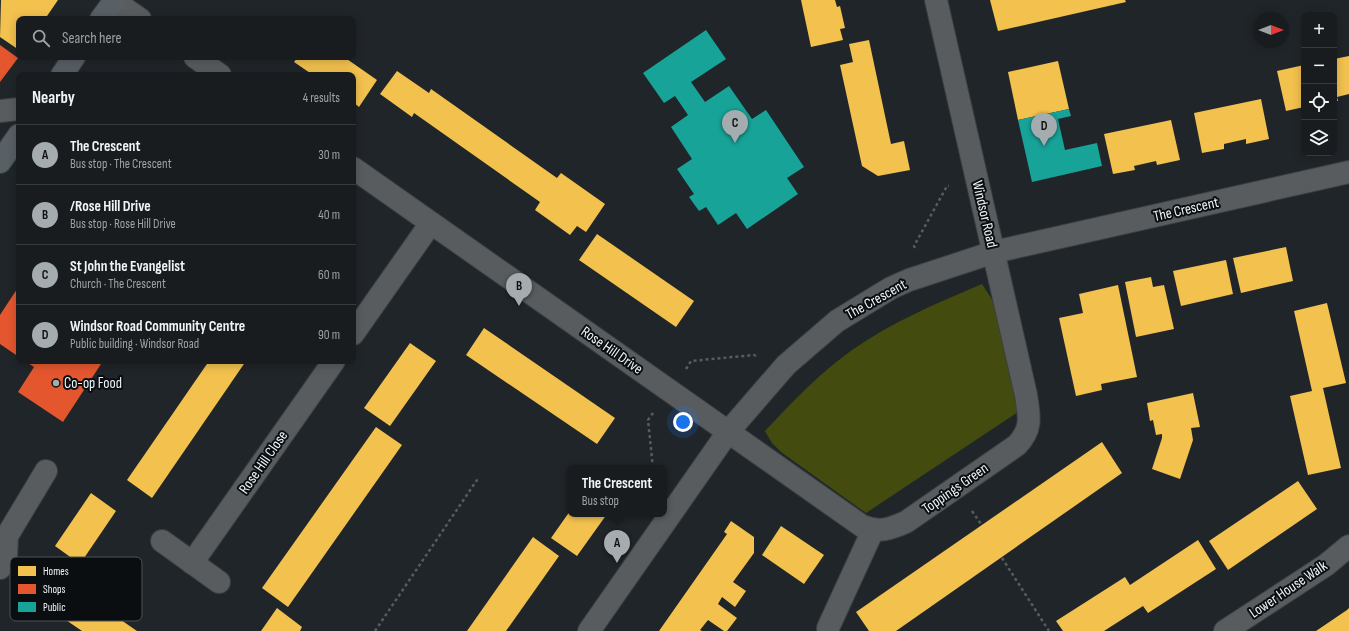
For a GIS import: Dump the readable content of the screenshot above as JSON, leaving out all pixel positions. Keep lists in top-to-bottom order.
{
  "streets": {
    "street": [
      "The Crescent",
      "Windsor Road",
      "Rose Hill Drive",
      "Rose Hill Close",
      "Toppings Green",
      "Lower House Walk"
    ]
  },
  "crossings": [
    ["The Crescent", "Windsor Road"],
    ["The Crescent", "Rose Hill Drive"],
    ["Windsor Road", "Toppings Green"],
    ["Rose Hill Drive", "Toppings Green"]
  ],
  "places": ["Co-op Food"],
  "legend": ["Homes", "Shops", "Public"],
  "north": "right",
  "page": {
    "map_buttons": ["+", "−"],
    "search": "Search here",
    "heading": ["Nearby", "4 results"],
    "pins": [
      "C",
      "D",
      "B",
      "A"
    ],
    "list": [
      {
        "mark": "A",
        "name": "The Crescent",
        "note": "Bus stop · The Crescent",
        "value": "30 m"
      },
      {
        "mark": "B",
        "name": "/Rose Hill Drive",
        "note": "Bus stop · Rose Hill Drive",
        "value": "40 m"
      },
      {
        "mark": "C",
        "name": "St John the Evangelist",
        "note": "Church · The Crescent",
        "value": "60 m"
      },
      {
        "mark": "D",
        "name": "Windsor Road Community Centre",
        "note": "Public building · Windsor Road",
        "value": "90 m"
      }
    ],
    "popup": ["The Crescent", "Bus stop"]
  }
}
